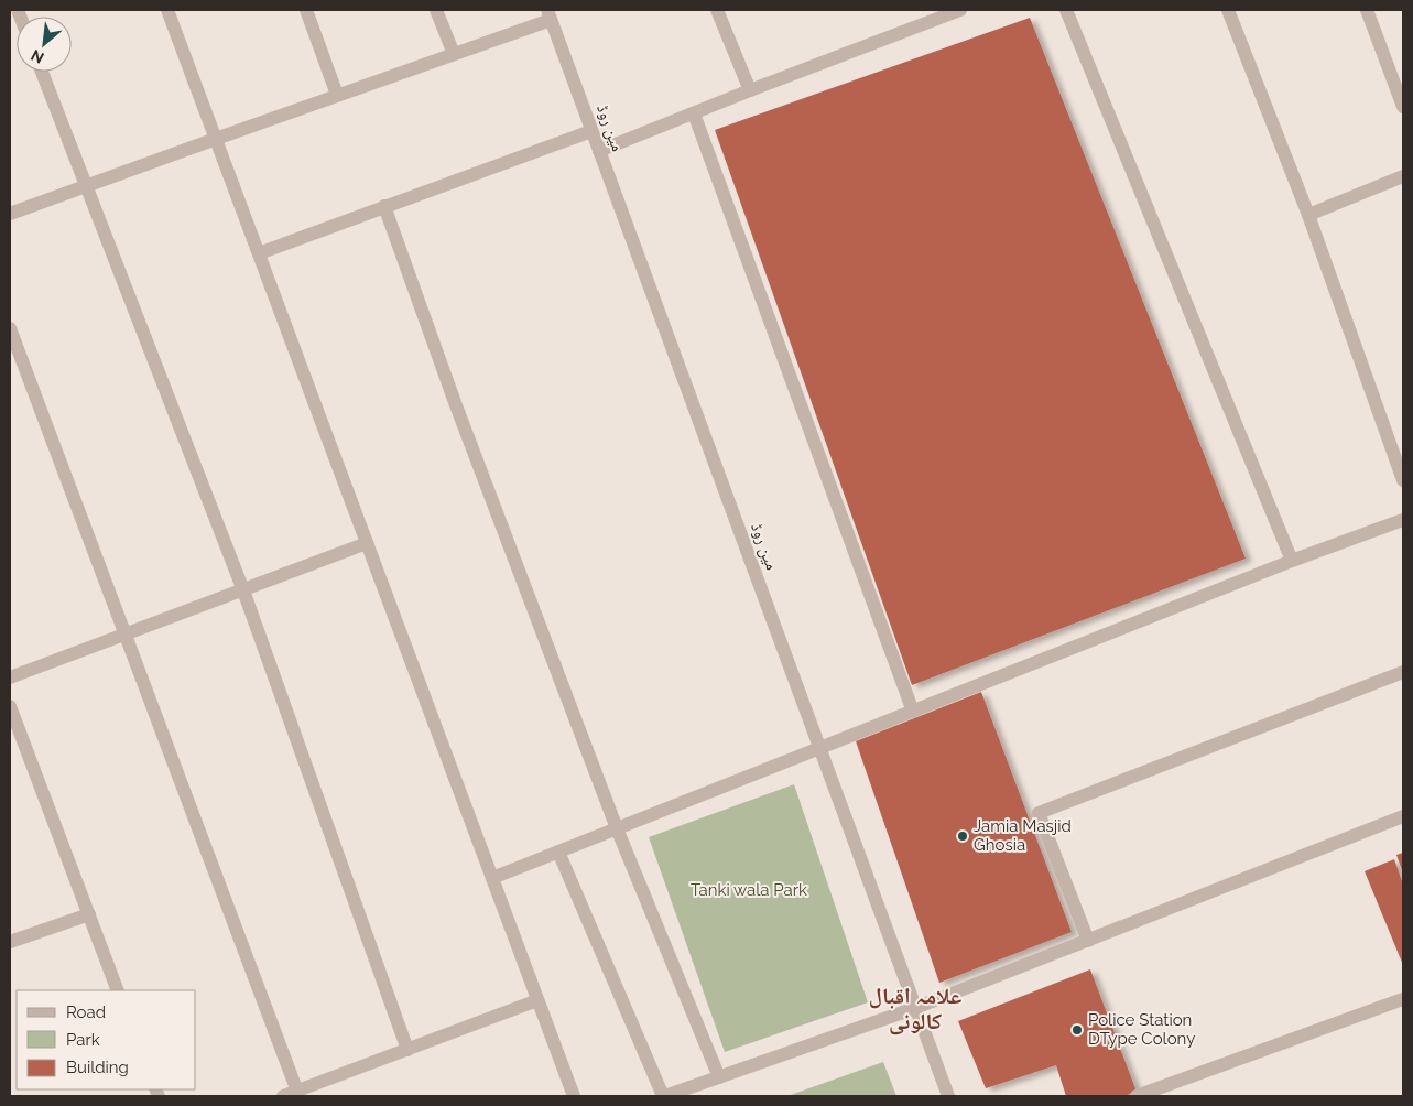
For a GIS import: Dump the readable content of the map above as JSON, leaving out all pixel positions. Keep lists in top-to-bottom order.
{
  "streets": {
    "street": ["مین روڈ"]
  },
  "districts": ["علامہ اقبال کالونی"],
  "parks": ["Tanki wala Park"],
  "places": ["Jamia Masjid Ghosia", "Police Station DType Colony"],
  "legend": ["Road", "Park", "Building"],
  "north": "bottom left"
}
